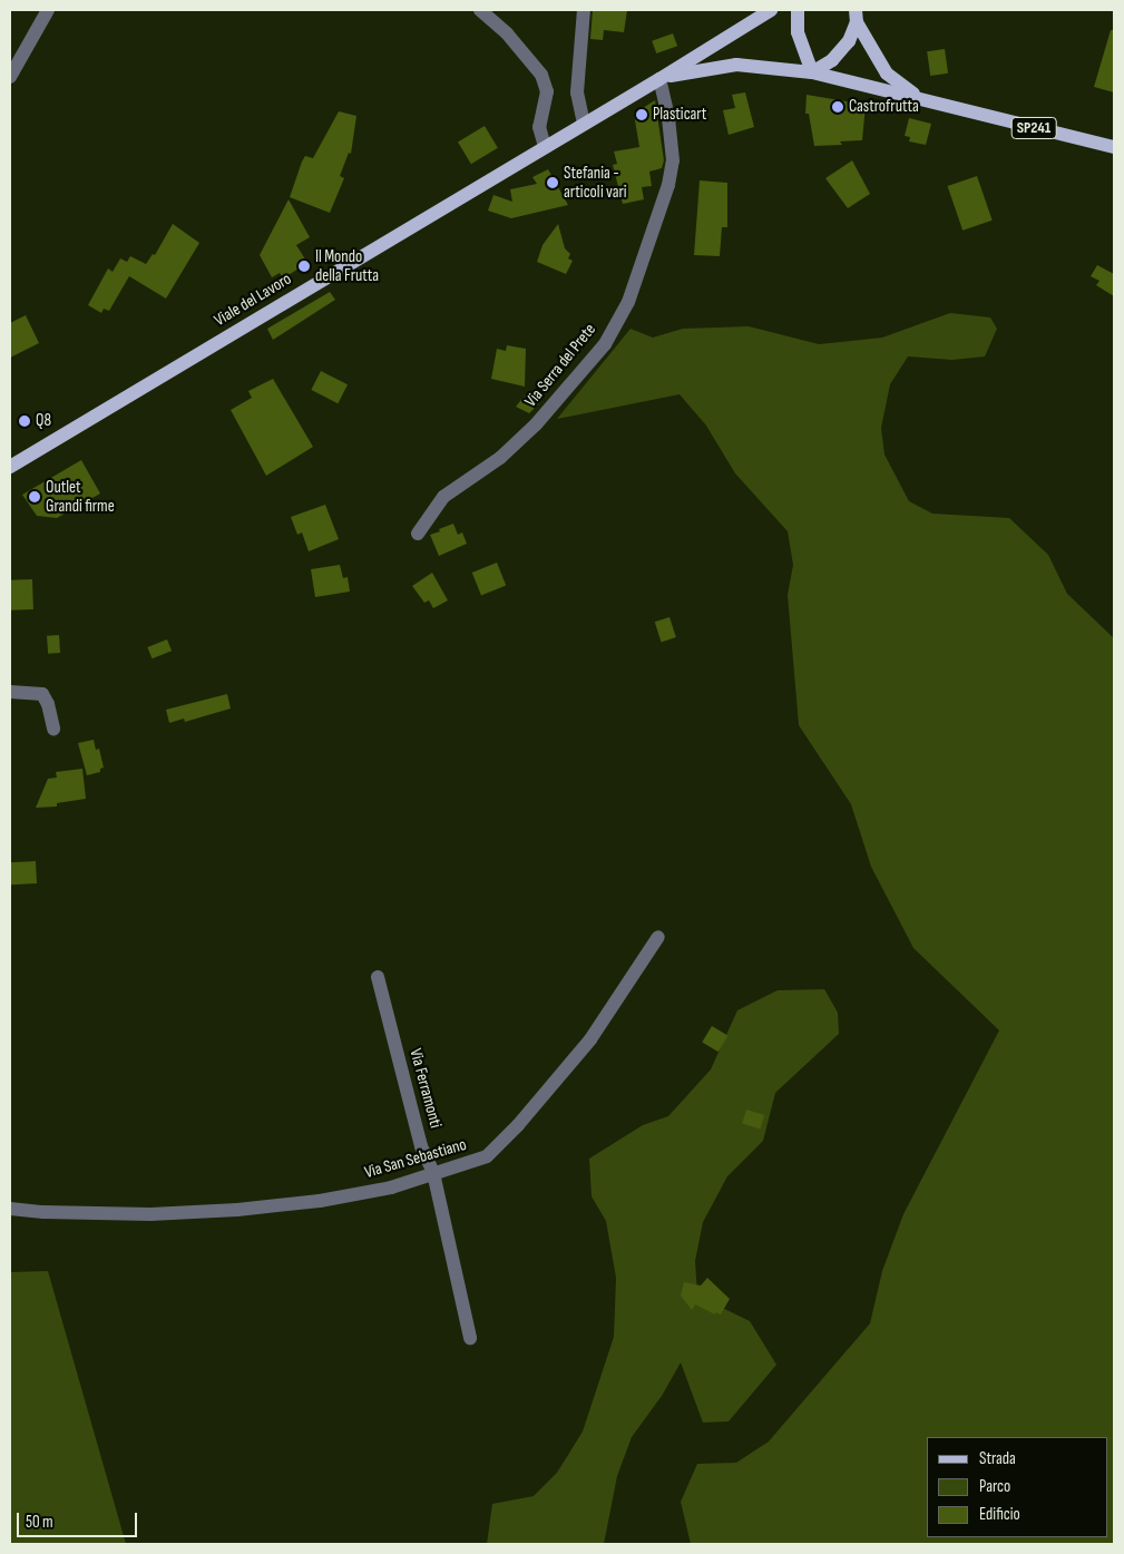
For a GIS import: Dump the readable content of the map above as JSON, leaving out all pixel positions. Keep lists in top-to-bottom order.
{
  "streets": {
    "main road": ["SP241", "Viale del Lavoro"],
    "street": ["Via Serra del Prete", "Via Ferramonti", "Via San Sebastiano"]
  },
  "crossings": [
    ["SP241", "Viale del Lavoro"],
    ["SP241", "Via Serra del Prete"],
    ["Viale del Lavoro", "Via Serra del Prete"],
    ["Via Ferramonti", "Via San Sebastiano"]
  ],
  "places": [
    "Castrofrutta",
    "Plasticart",
    "Stefania - articoli vari",
    "Il Mondo della Frutta",
    "Q8",
    "Outlet Grandi firme"
  ],
  "legend": ["Strada", "Parco", "Edificio"],
  "scale_bar": "50 m"
}
